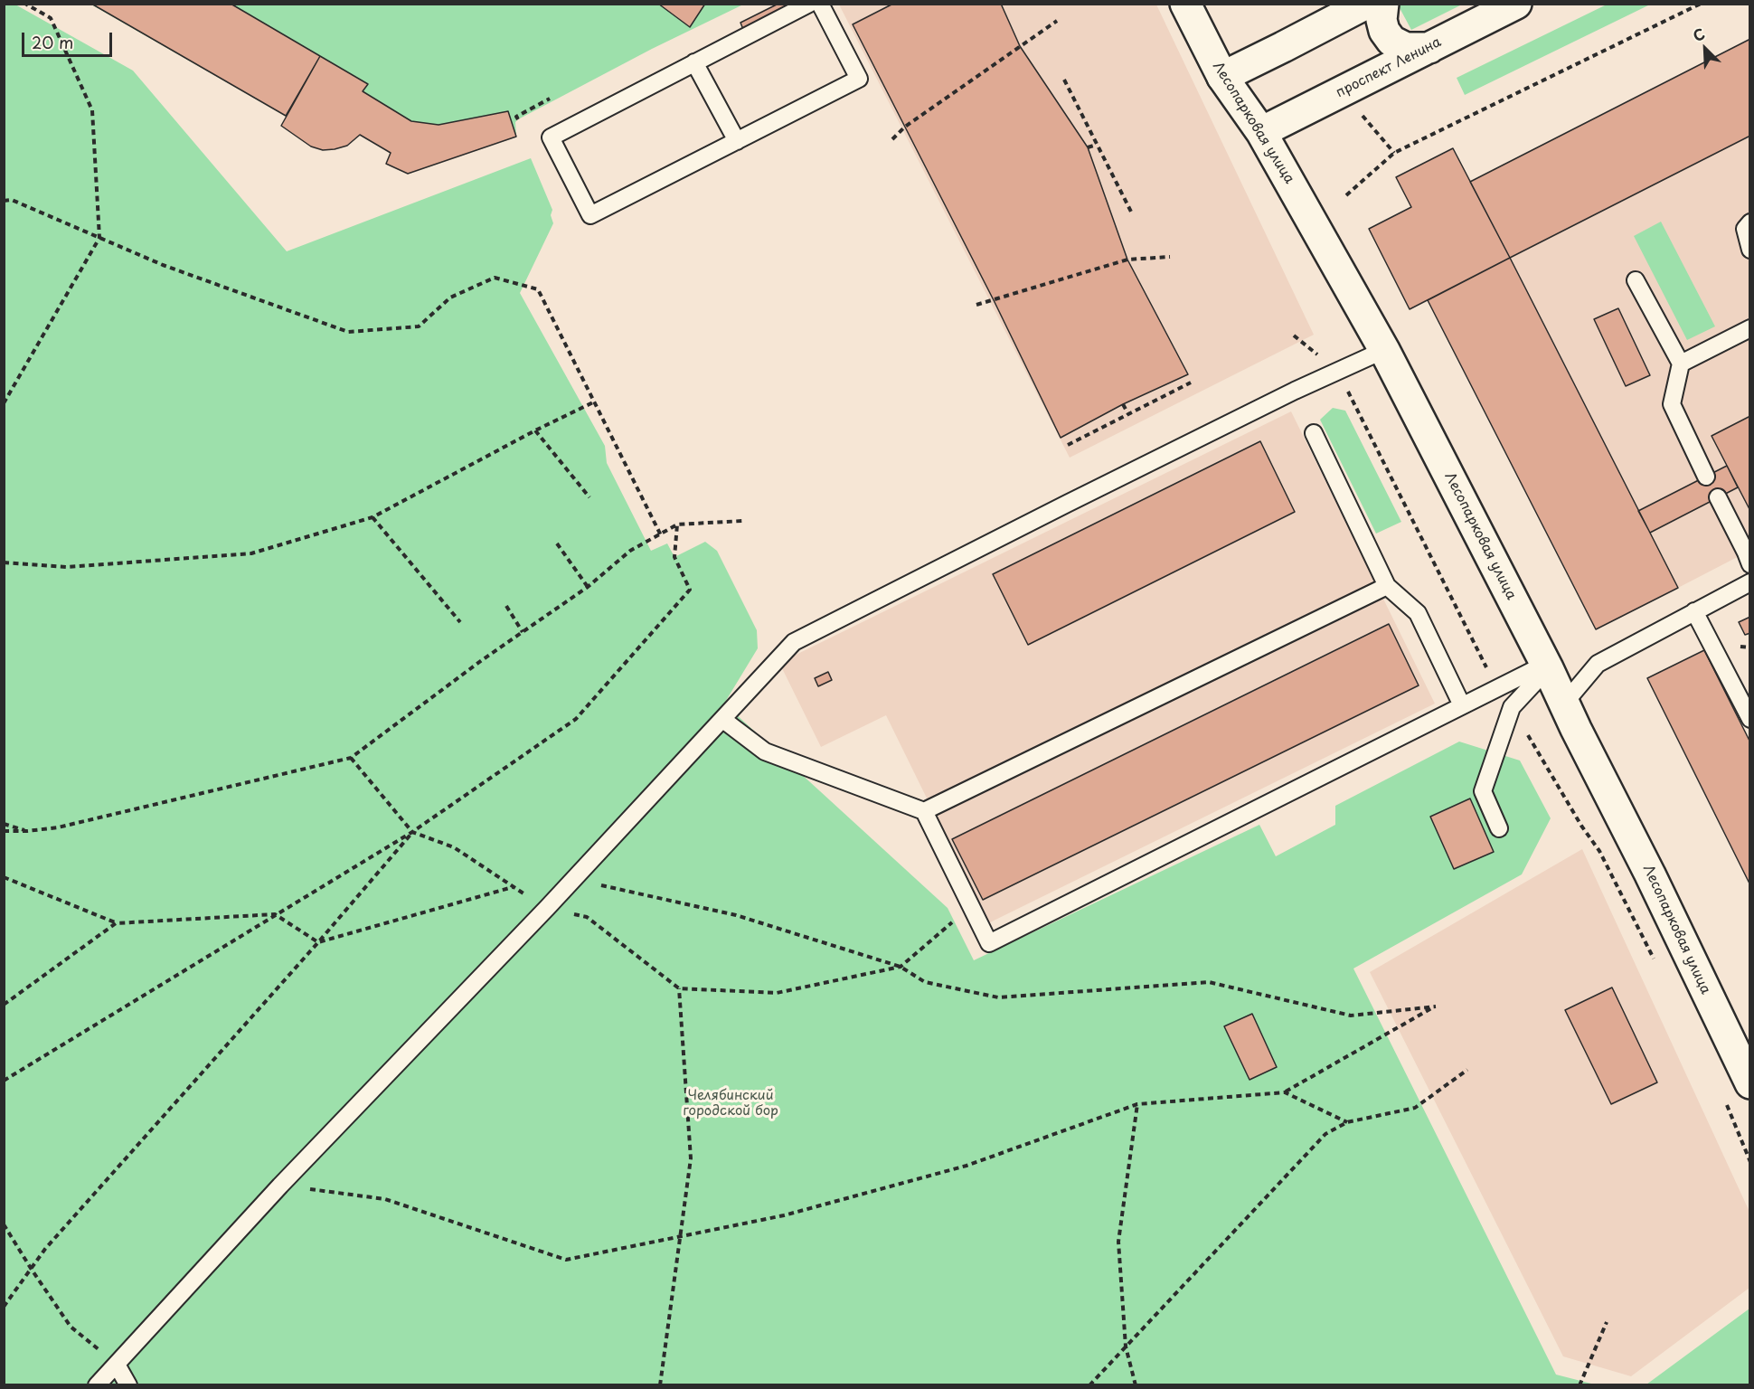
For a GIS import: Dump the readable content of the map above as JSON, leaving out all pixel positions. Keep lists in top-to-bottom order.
{
  "streets": {
    "main road": ["проспект Ленина", "Лесопарковая улица"]
  },
  "crossings": [
    ["проспект Ленина", "Лесопарковая улица"]
  ],
  "parks": ["Челябинский городской бор"],
  "scale_bar": "20 m",
  "north": "top left"
}
